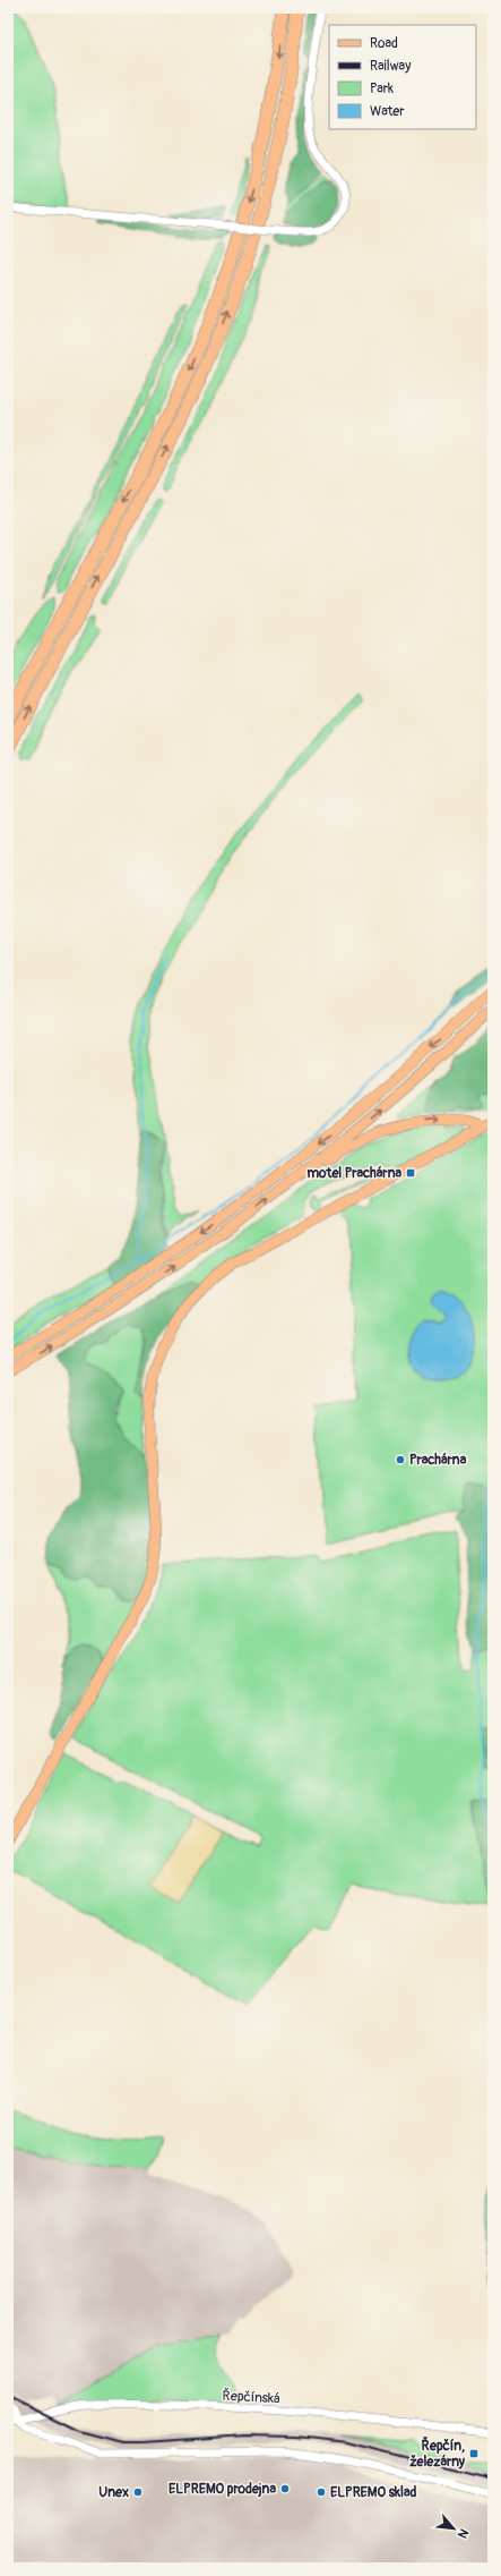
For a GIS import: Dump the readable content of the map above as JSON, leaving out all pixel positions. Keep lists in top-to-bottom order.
{
  "streets": {
    "street": ["Řepčínská"]
  },
  "places": {
    "transit": ["motel Prachárna", "Řepčín, železárny"],
    "other": [
      "Prachárna",
      "ELPREMO prodejna",
      "Unex",
      "ELPREMO sklad"
    ]
  },
  "legend": [
    "Road",
    "Railway",
    "Park",
    "Water"
  ],
  "north": "bottom right"
}
